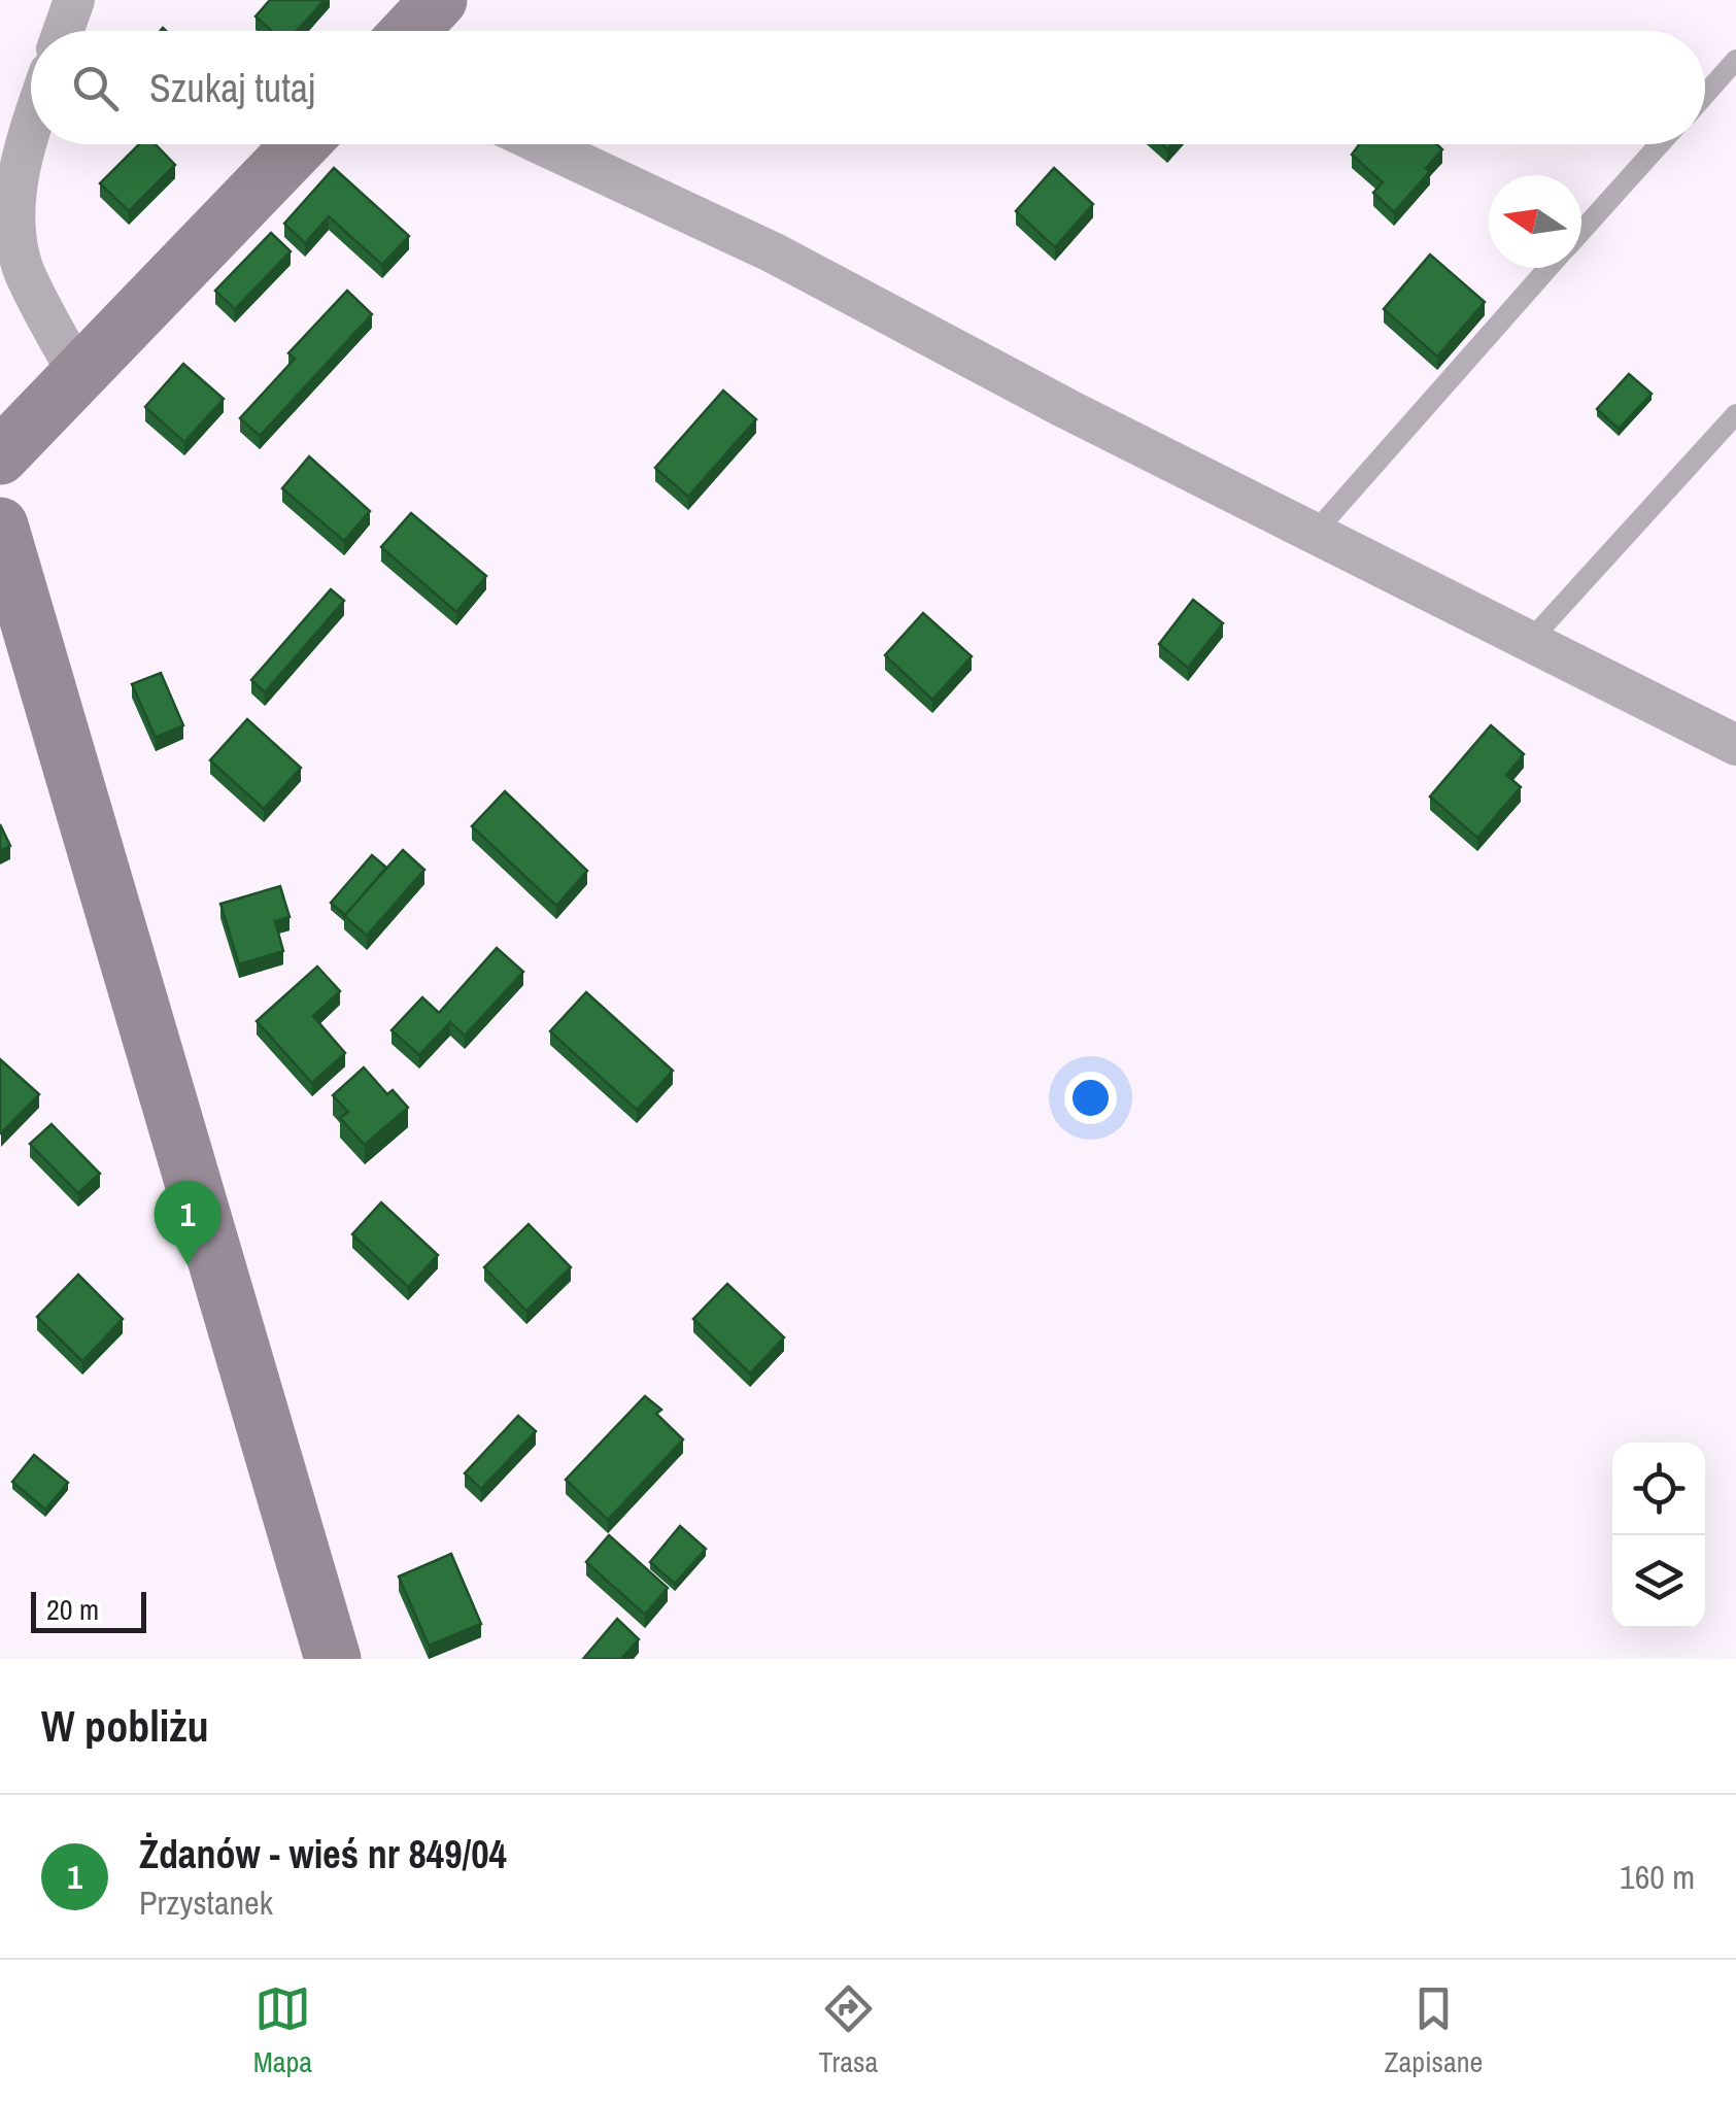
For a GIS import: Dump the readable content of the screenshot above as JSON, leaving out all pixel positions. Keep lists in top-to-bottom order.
{
  "scale_bar": "20 m",
  "north": "left",
  "page": {
    "search": "Szukaj tutaj",
    "pins": "1",
    "scale": "20 m",
    "heading": "W pobliżu",
    "list": [
      {
        "mark": "1",
        "name": "Żdanów - wieś nr 849/04",
        "note": "Przystanek",
        "value": "160 m"
      }
    ],
    "nav": ["Mapa", "Trasa", "Zapisane"]
  }
}
